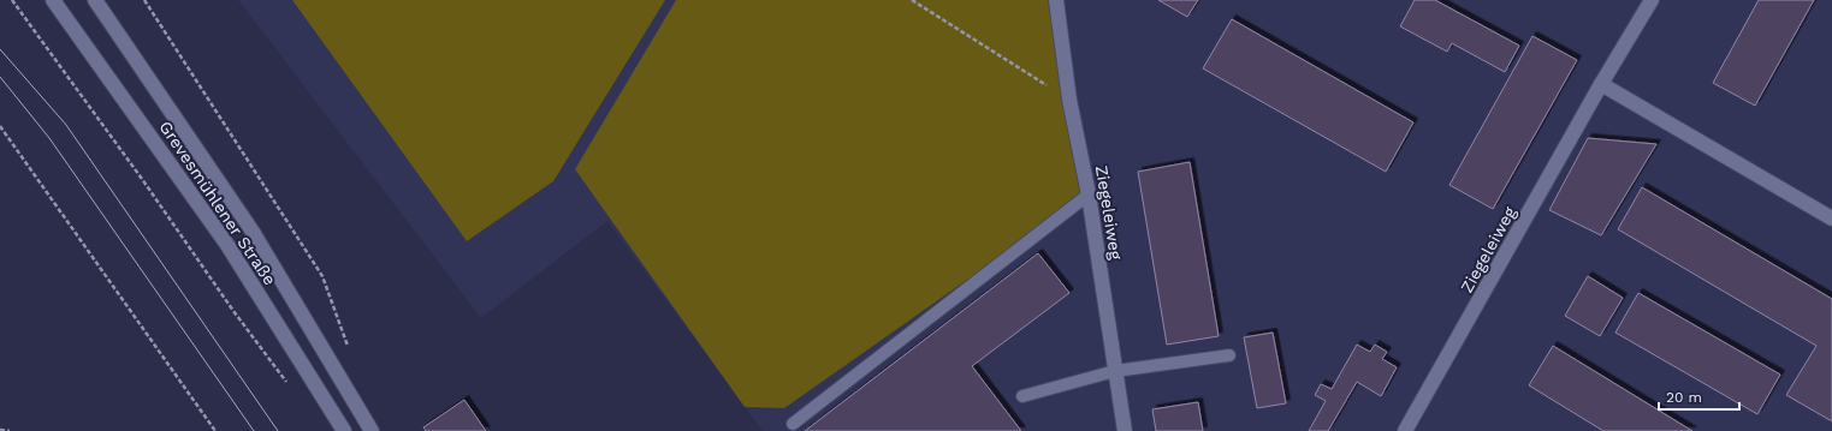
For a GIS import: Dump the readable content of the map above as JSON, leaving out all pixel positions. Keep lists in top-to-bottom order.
{
  "streets": {
    "street": ["Grevesmühlener Straße", "Ziegeleiweg"]
  },
  "scale_bar": "20 m"
}
